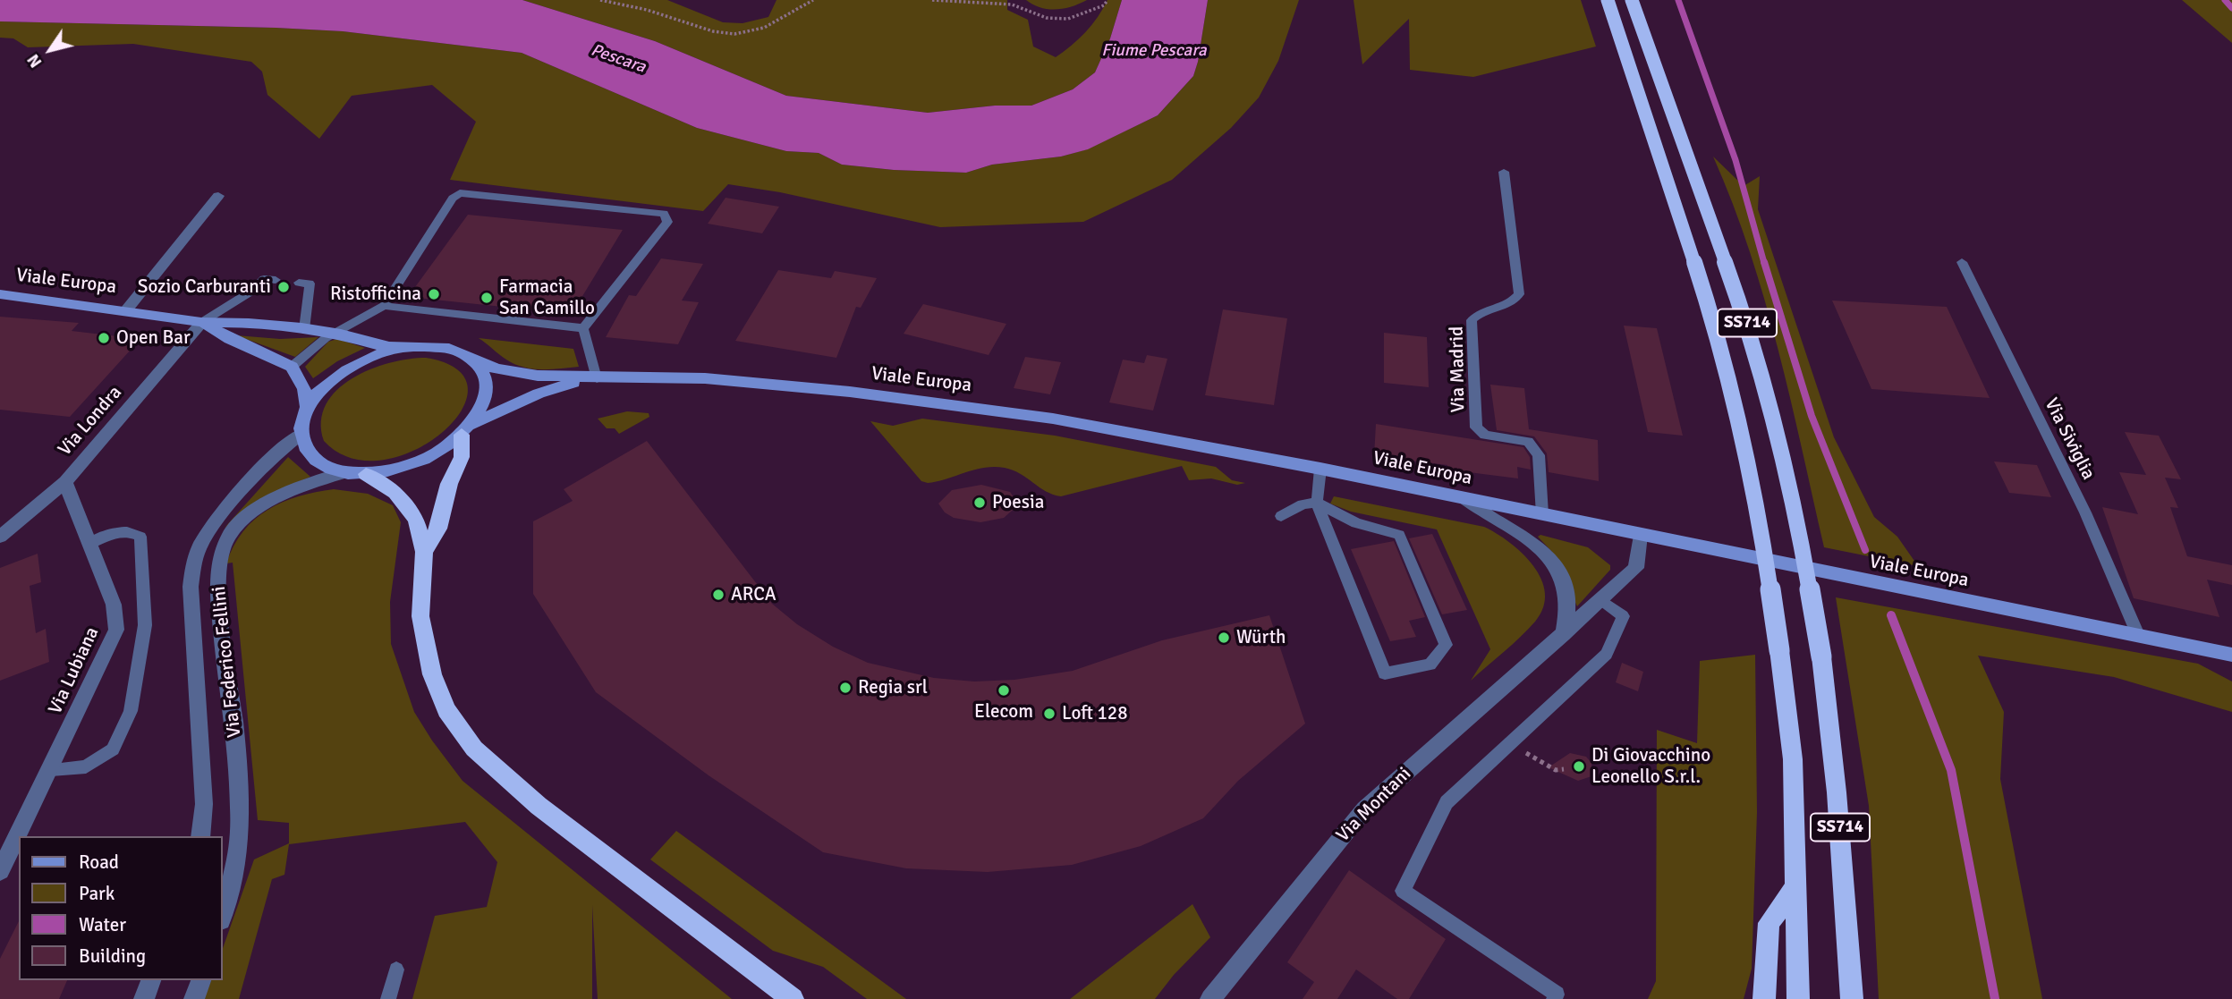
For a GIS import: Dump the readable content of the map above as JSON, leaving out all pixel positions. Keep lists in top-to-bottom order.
{
  "streets": {
    "highway": ["SS714"],
    "main road": ["Viale Europa"],
    "street": [
      "Via Londra",
      "Via Federico Fellini",
      "Via Lubiana",
      "Via Montani"
    ],
    "lane": ["Via Madrid", "Via Siviglia"]
  },
  "crossings": [
    ["Viale Europa", "Via Madrid"],
    ["Viale Europa", "Via Londra"],
    ["Viale Europa", "Via Siviglia"],
    ["Viale Europa", "Via Federico Fellini"],
    ["Viale Europa", "Via Montani"],
    ["Via Londra", "Via Lubiana"]
  ],
  "water": ["Fiume Pescara", "Pescara"],
  "places": [
    "Sozio Carburanti",
    "Ristofficina",
    "Farmacia San Camillo",
    "Open Bar",
    "Poesia",
    "ARCA",
    "Würth",
    "Regia srl",
    "Elecom",
    "Loft 128",
    "Di Giovacchino Leonello S.r.l."
  ],
  "legend": [
    "Road",
    "Park",
    "Water",
    "Building"
  ],
  "north": "bottom left"
}
